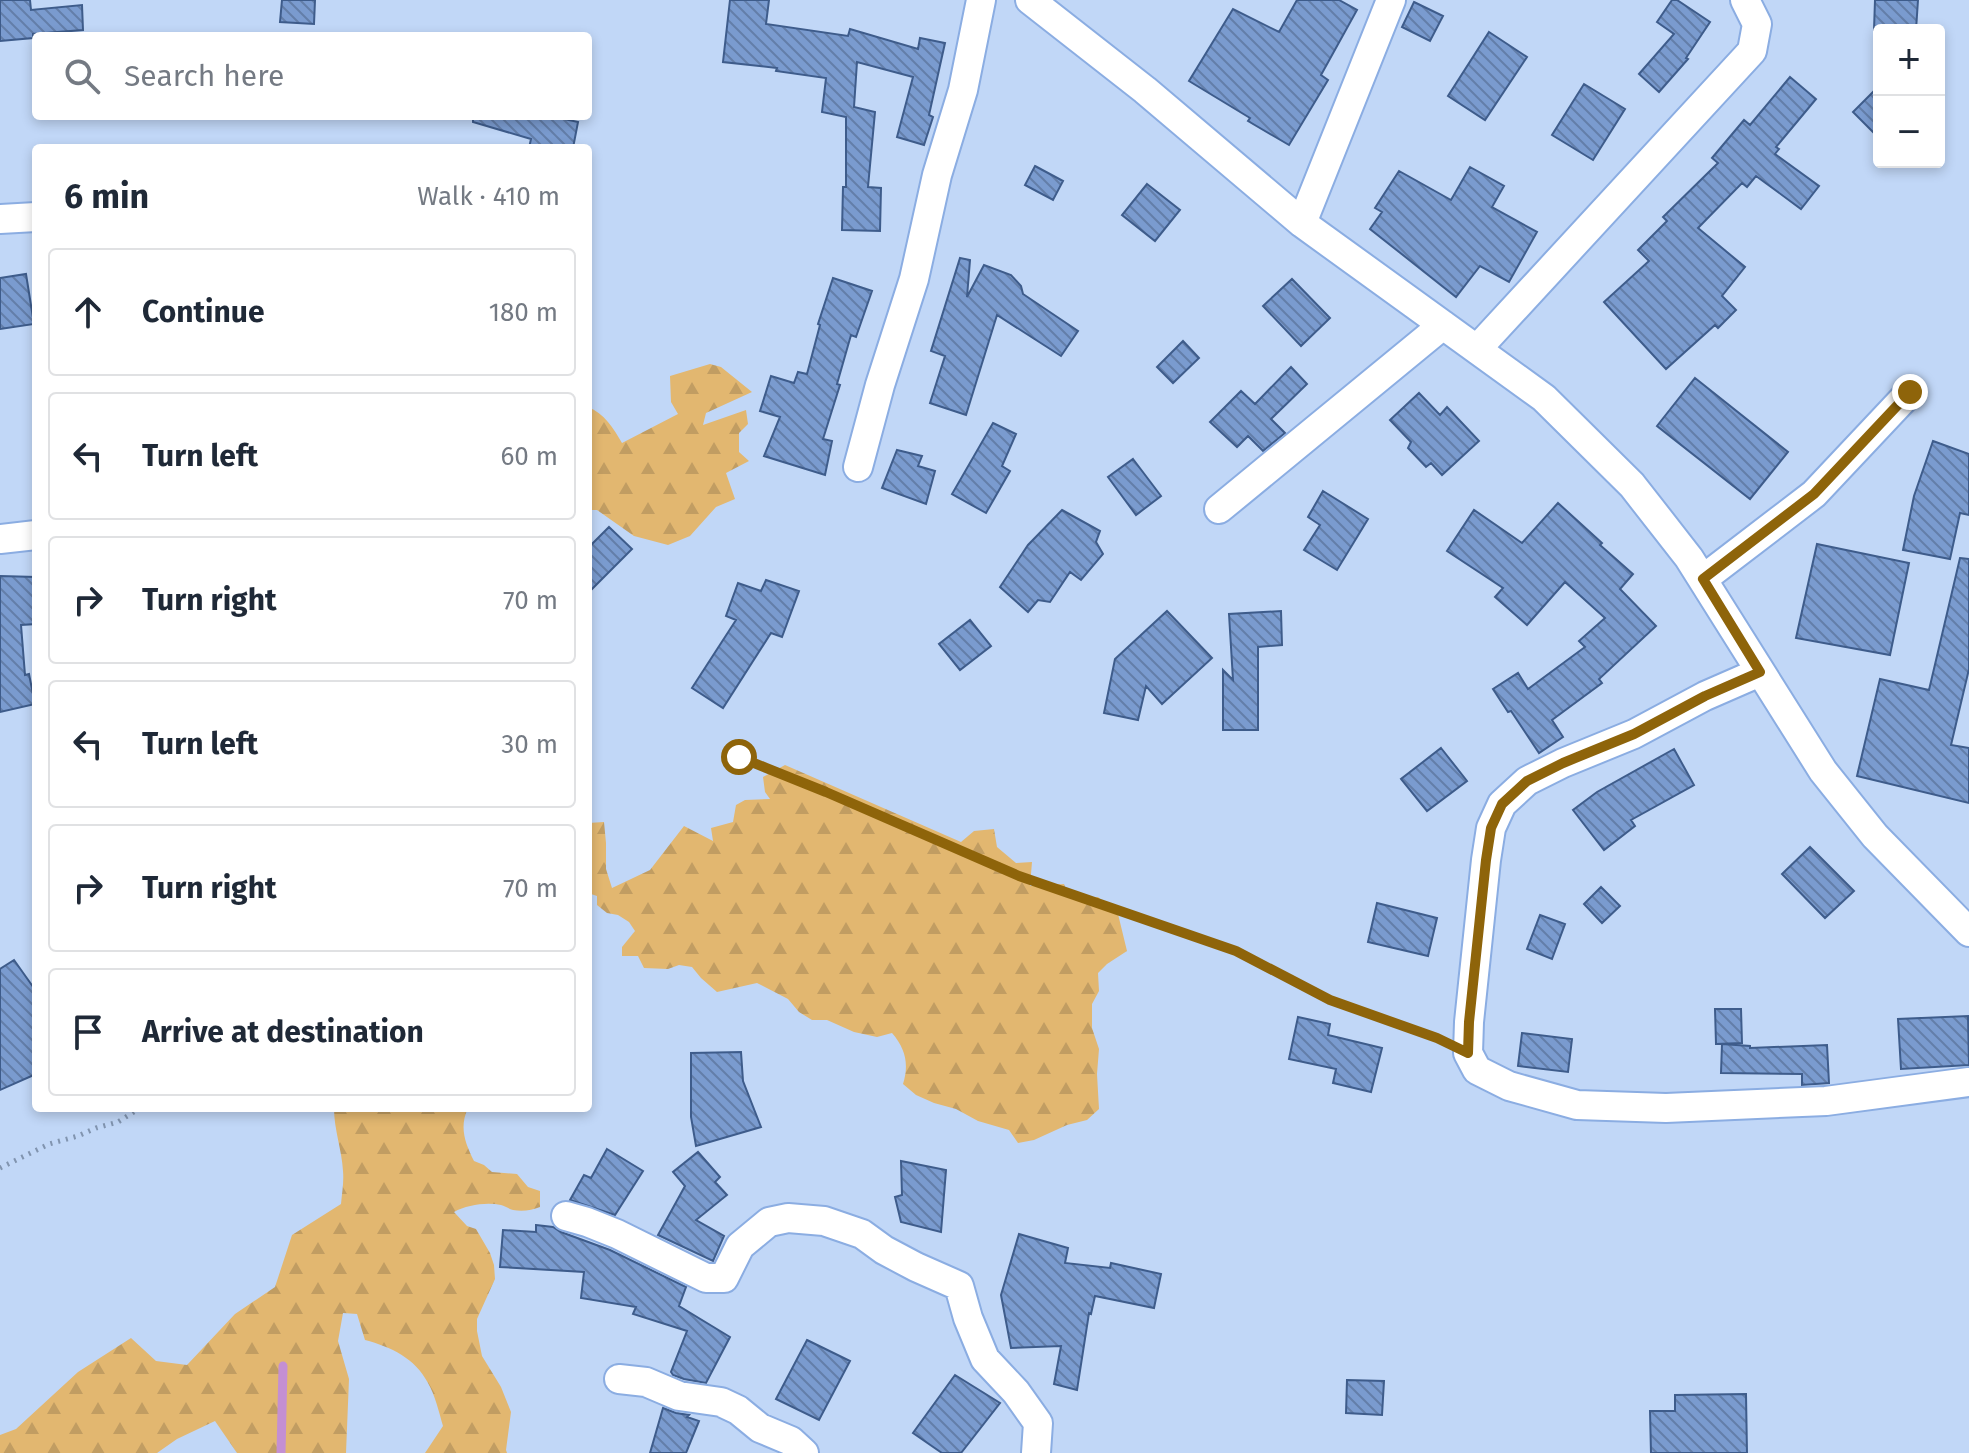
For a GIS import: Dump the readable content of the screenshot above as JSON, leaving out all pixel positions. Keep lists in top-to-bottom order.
{
  "page": {
    "map_buttons": ["+", "−"],
    "search": "Search here",
    "heading": ["6 min", "Walk · 410 m"],
    "list": [
      ["Continue", "180 m"],
      ["Turn left", "60 m"],
      ["Turn right", "70 m"],
      ["Turn left", "30 m"],
      ["Turn right", "70 m"],
      "Arrive at destination"
    ]
  }
}
